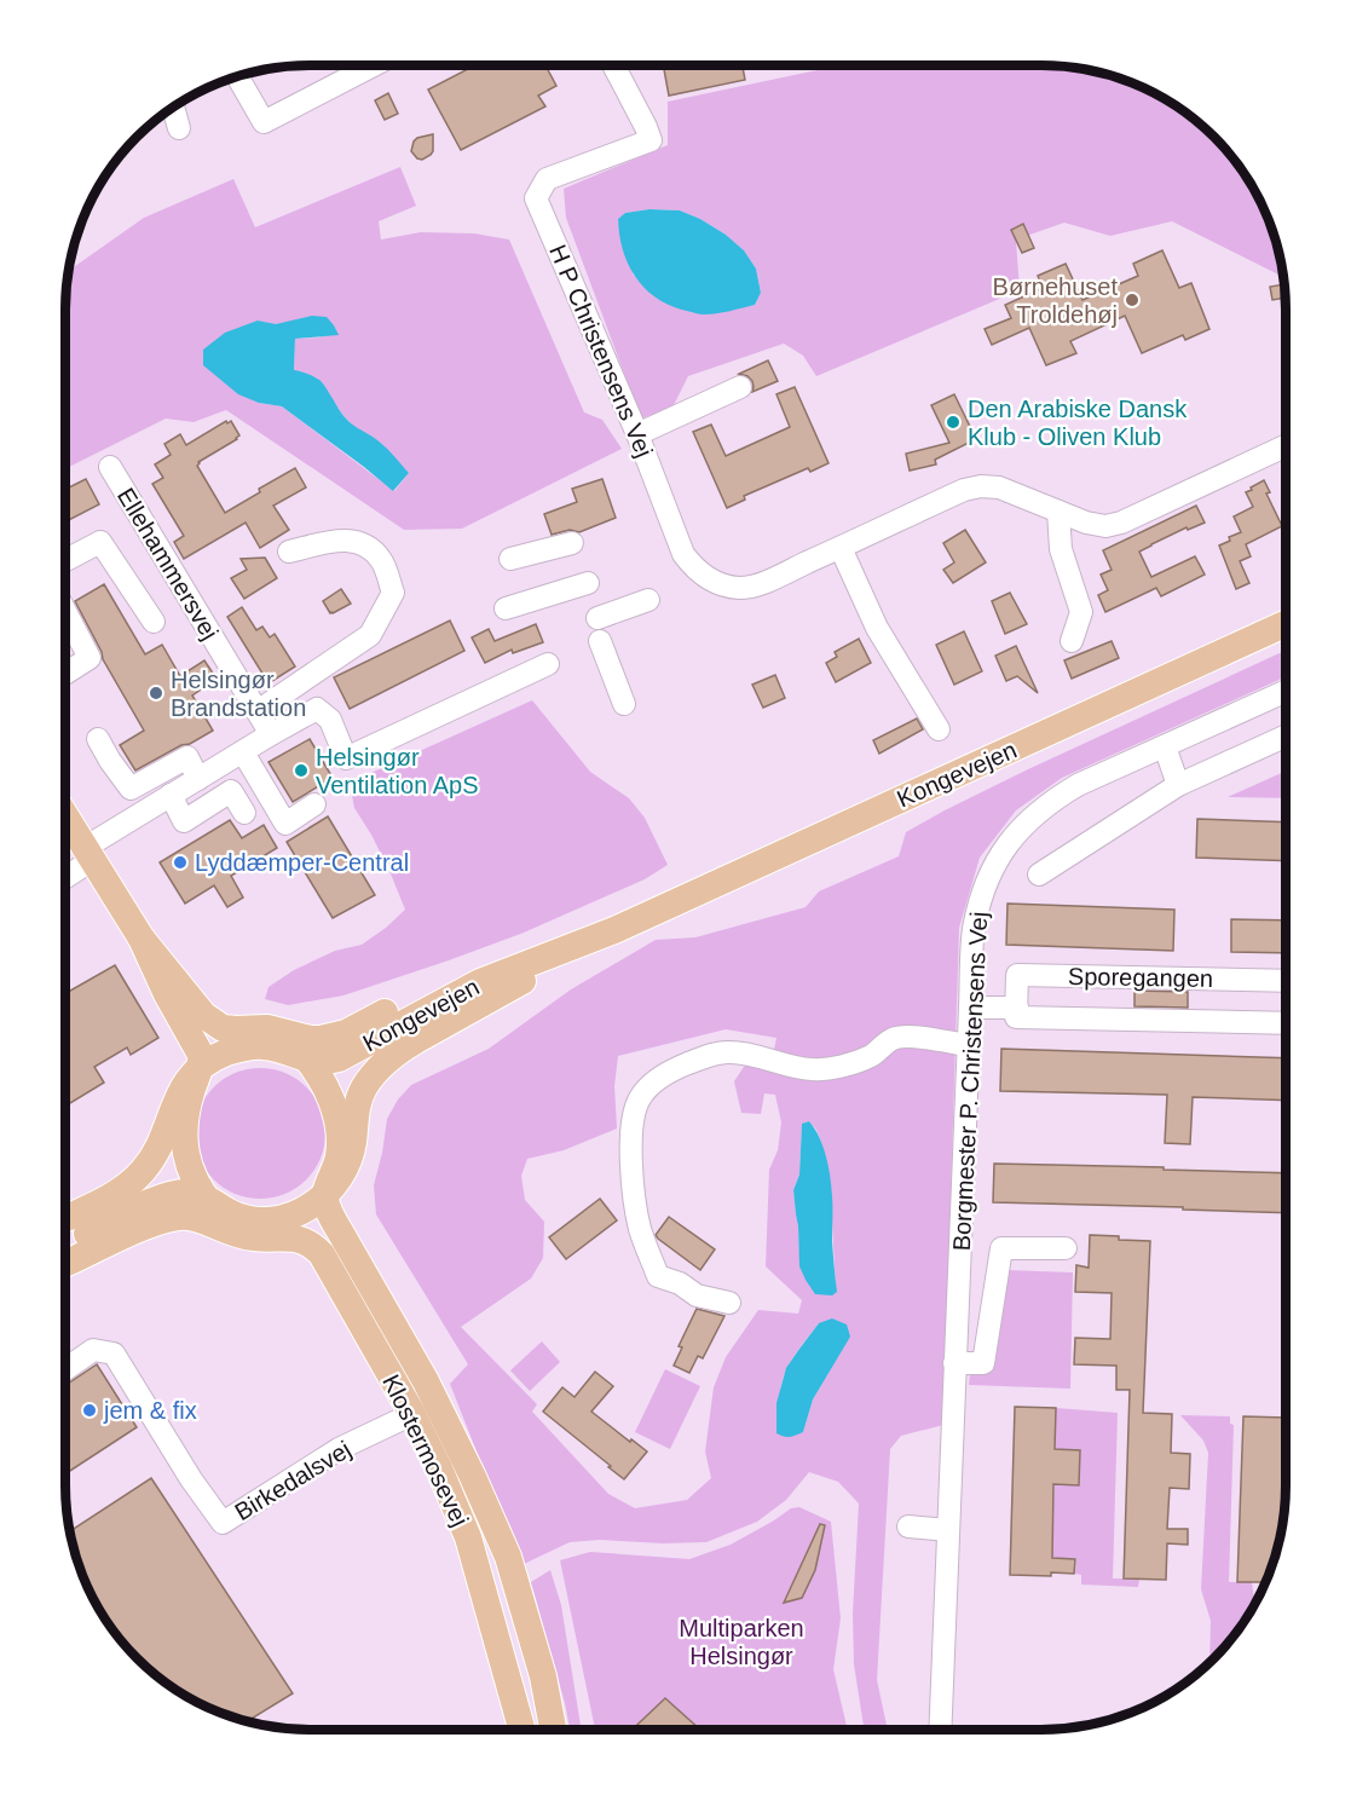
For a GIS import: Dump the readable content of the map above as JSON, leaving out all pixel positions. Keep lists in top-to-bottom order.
{
  "streets": {
    "main road": ["Kongevejen", "Klostermosevej"],
    "street": [
      "H P Christensens Vej",
      "Ellehammersvej",
      "Sporegangen",
      "Borgmester P. Christensens Vej",
      "Birkedalsvej"
    ]
  },
  "crossings": [
    ["Kongevejen", "Klostermosevej"],
    ["Sporegangen", "Borgmester P. Christensens Vej"],
    ["Klostermosevej", "Birkedalsvej"]
  ],
  "parks": ["Multiparken Helsingør"],
  "places": [
    "Børnehuset Troldehøj",
    "Den Arabiske Dansk Klub - Oliven Klub",
    "Helsingør Brandstation",
    "Helsingør Ventilation ApS",
    "Lyddæmper-Central",
    "jem & fix"
  ]
}
